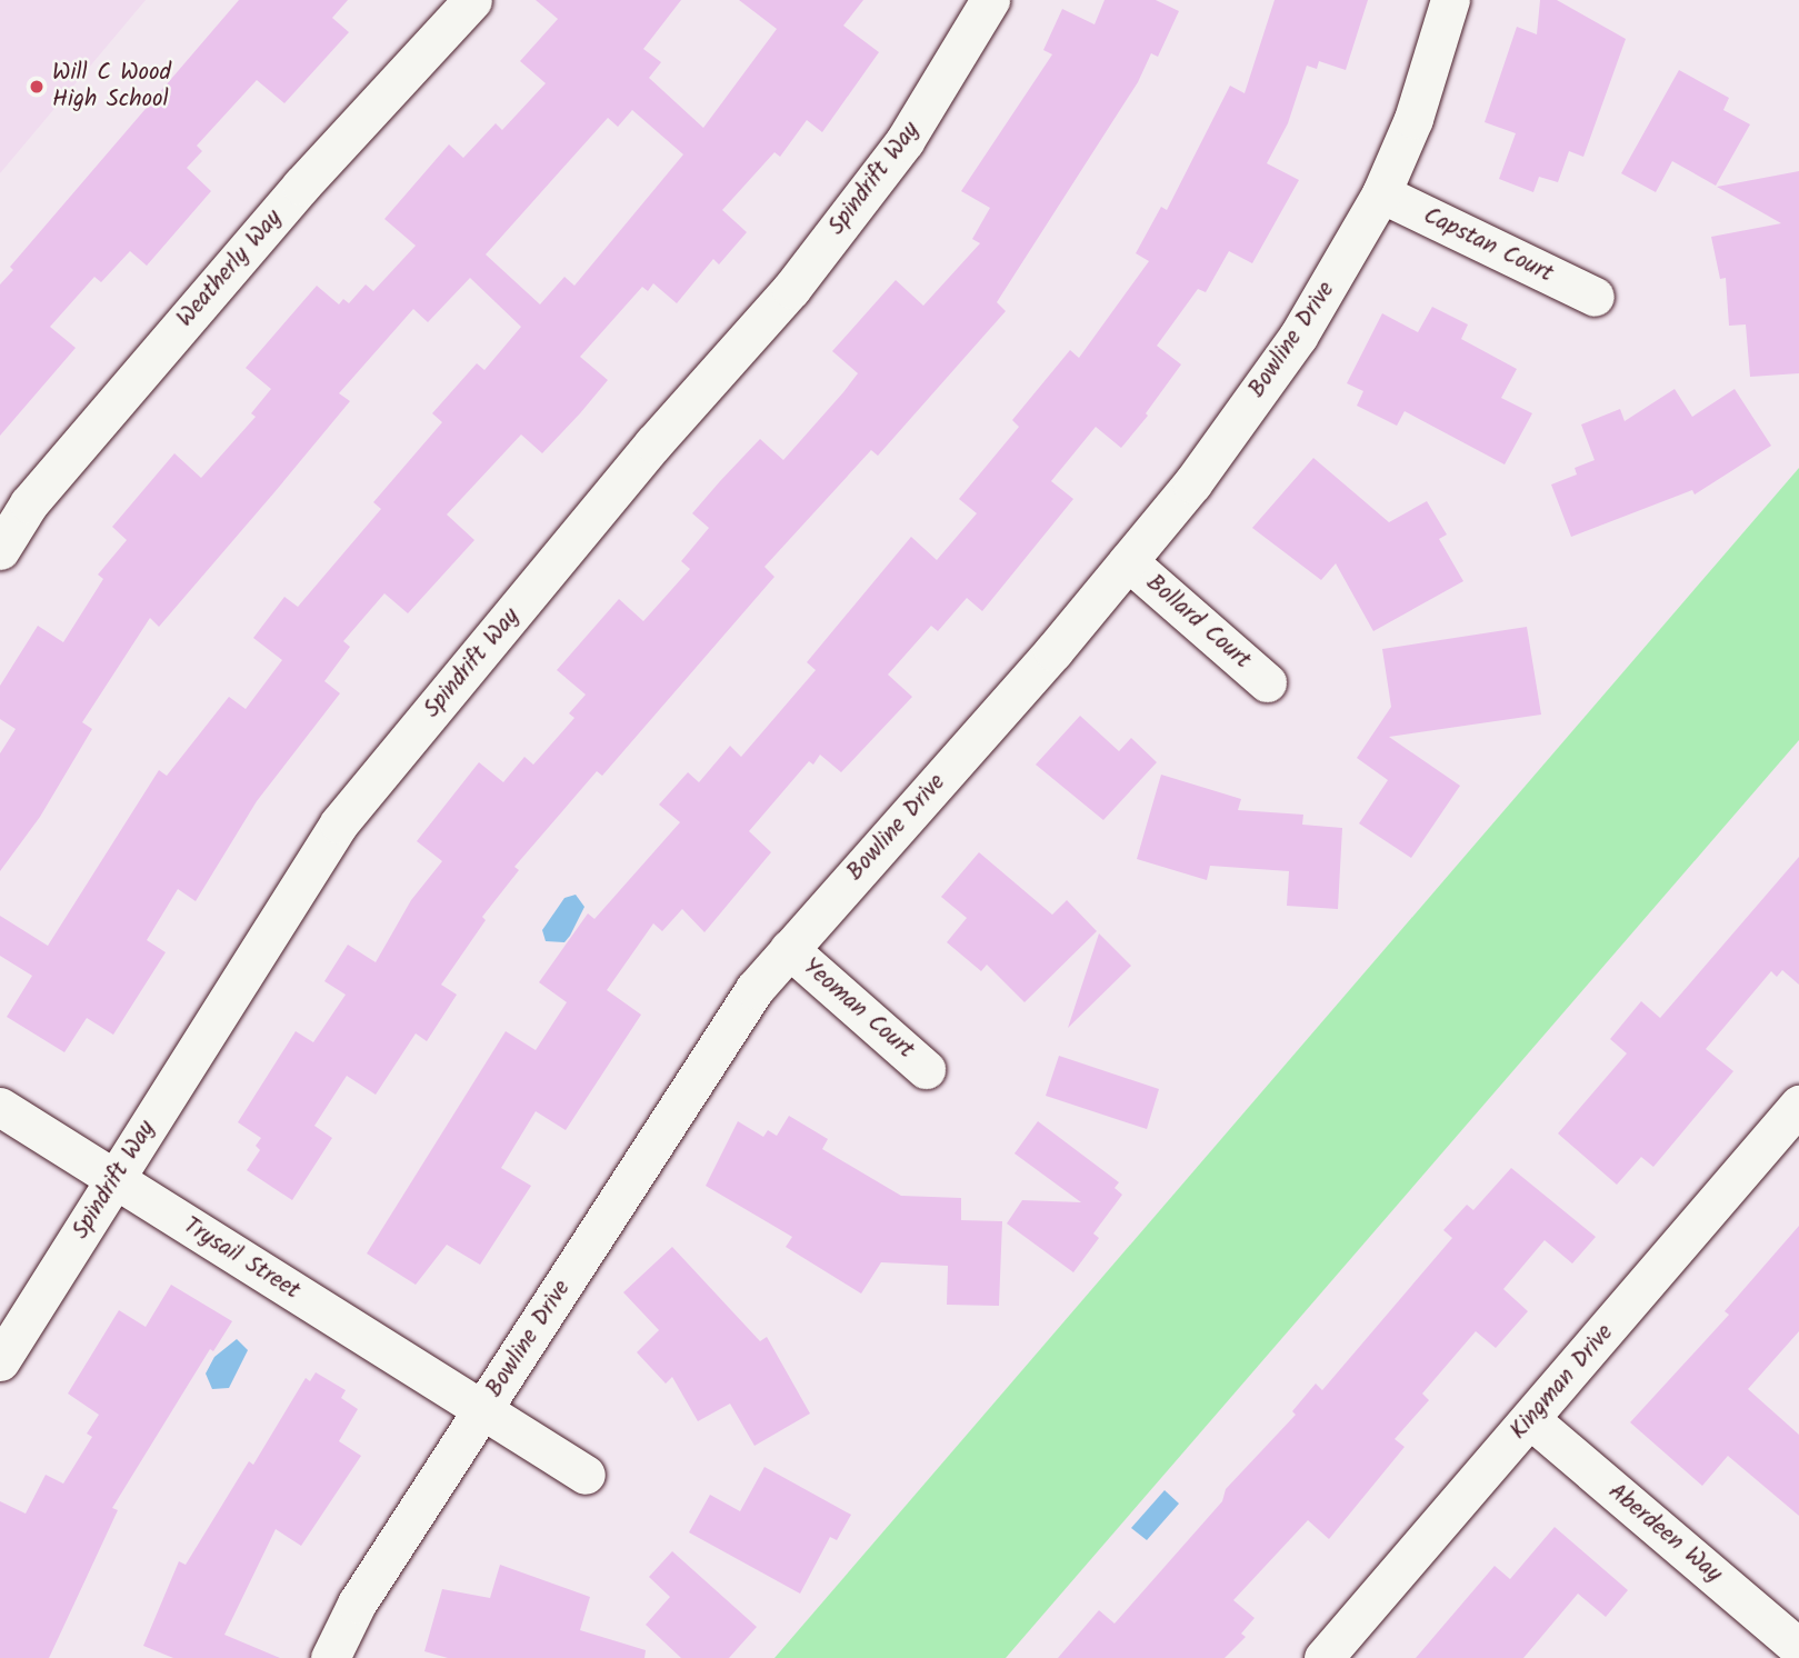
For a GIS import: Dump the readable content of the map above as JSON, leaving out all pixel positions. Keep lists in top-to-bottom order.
{
  "streets": {
    "street": [
      "Spindrift Way",
      "Capstan Court",
      "Weatherly Way",
      "Bowline Drive",
      "Bollard Court",
      "Yeoman Court",
      "Trysail Street",
      "Kingman Drive",
      "Aberdeen Way"
    ]
  },
  "crossings": [
    ["Spindrift Way", "Trysail Street"],
    ["Capstan Court", "Bowline Drive"],
    ["Bowline Drive", "Bollard Court"],
    ["Bowline Drive", "Yeoman Court"],
    ["Bowline Drive", "Trysail Street"],
    ["Kingman Drive", "Aberdeen Way"]
  ],
  "places": ["Will C Wood High School"]
}
